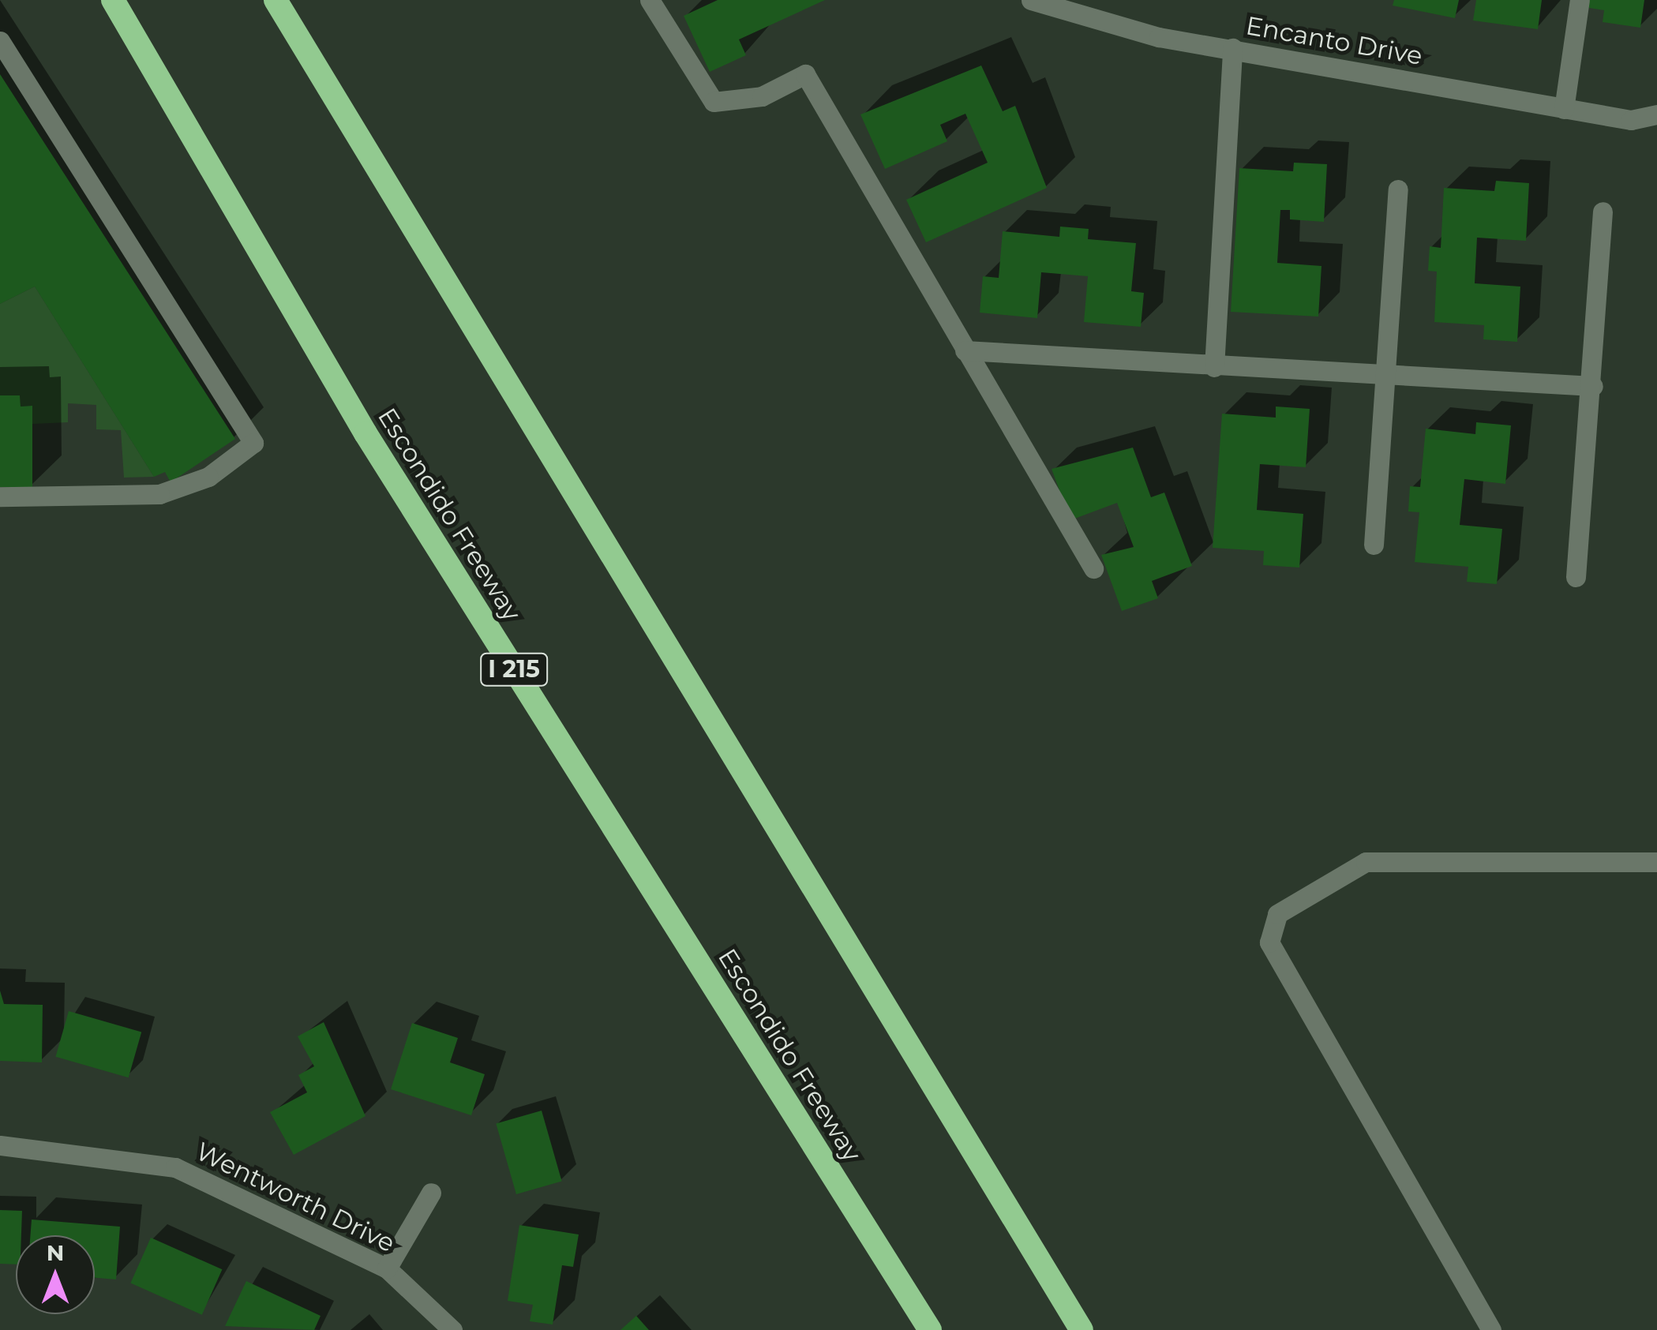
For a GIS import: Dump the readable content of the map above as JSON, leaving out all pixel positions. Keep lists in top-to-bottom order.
{
  "streets": {
    "highway": ["Escondido Freeway", "I 215"],
    "street": ["Encanto Drive", "Wentworth Drive"]
  },
  "north": "top"
}
